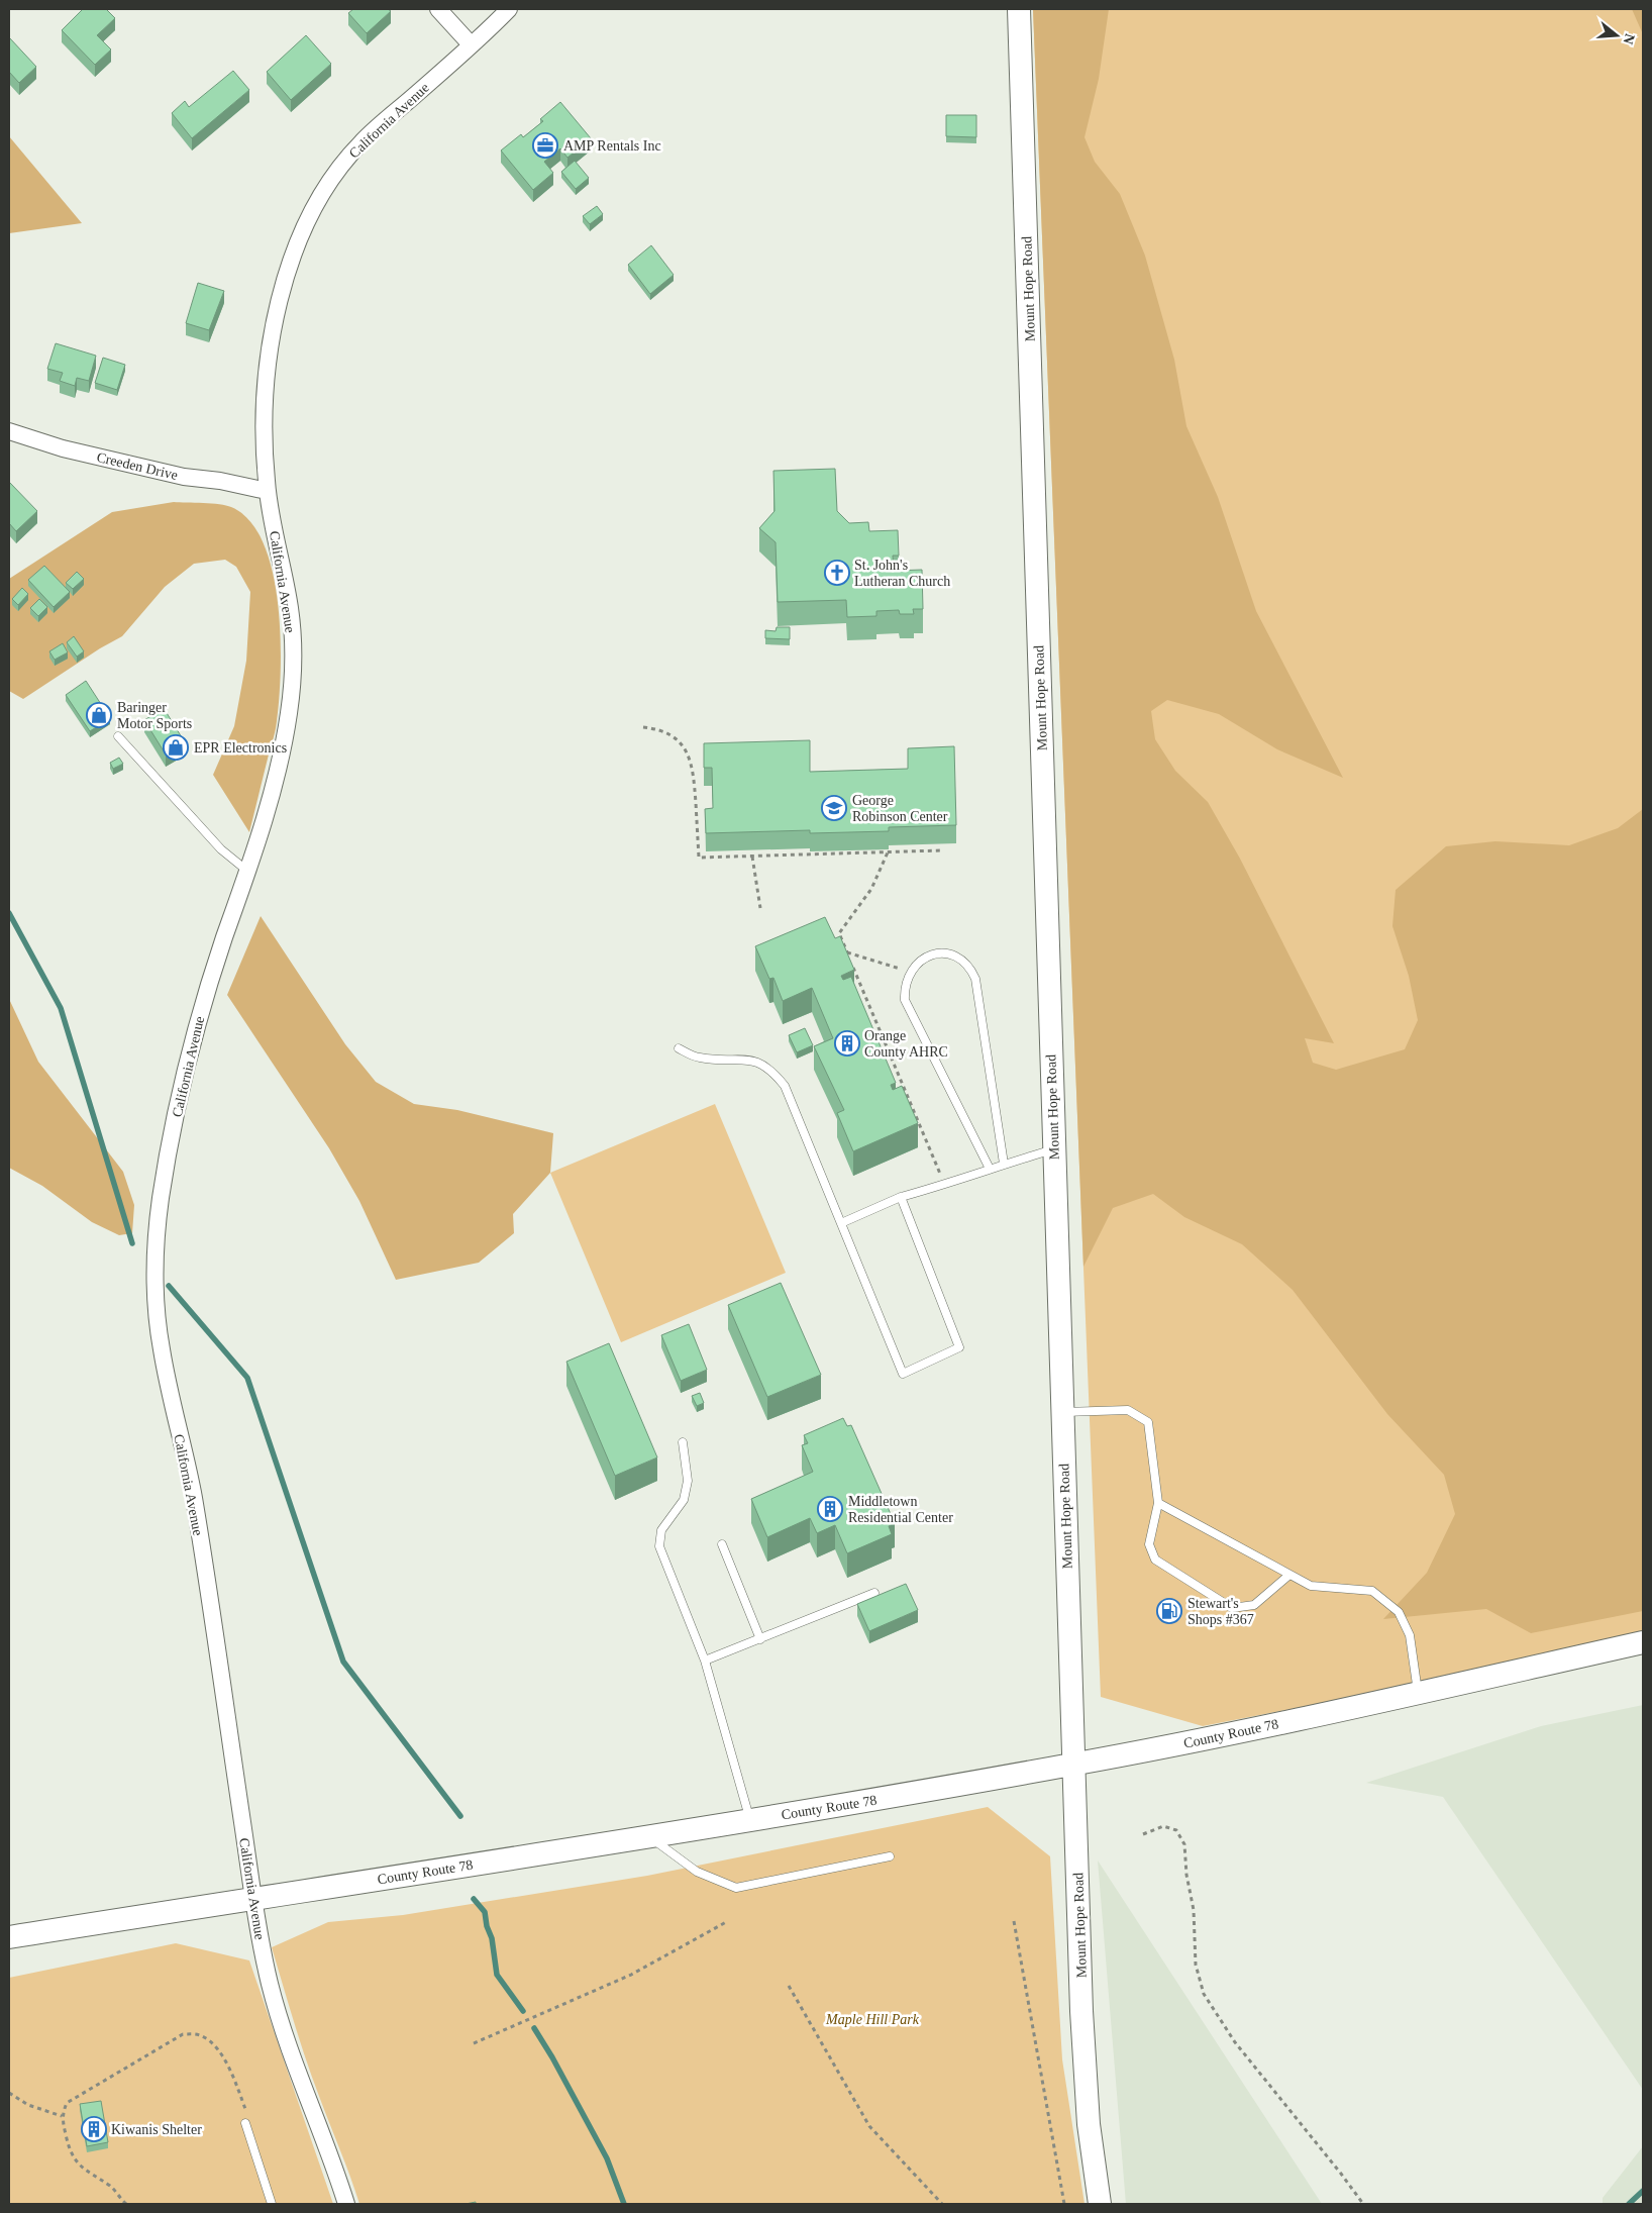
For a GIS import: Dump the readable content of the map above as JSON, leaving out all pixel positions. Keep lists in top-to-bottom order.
{
  "streets": {
    "street": [
      "California Avenue",
      "Mount Hope Road",
      "Creeden Drive",
      "County Route 78"
    ]
  },
  "crossings": [
    ["California Avenue", "Creeden Drive"],
    ["California Avenue", "County Route 78"],
    ["Mount Hope Road", "County Route 78"]
  ],
  "parks": ["Maple Hill Park"],
  "places": {
    "office": ["AMP Rentals Inc"],
    "church": ["St. John's Lutheran Church"],
    "shop": ["Baringer Motor Sports", "EPR Electronics"],
    "school or university": ["George Robinson Center"],
    "building": ["Orange County AHRC", "Middletown Residential Center", "Kiwanis Shelter"],
    "fuel station": ["Stewart's Shops #367"]
  },
  "north": "right"
}
